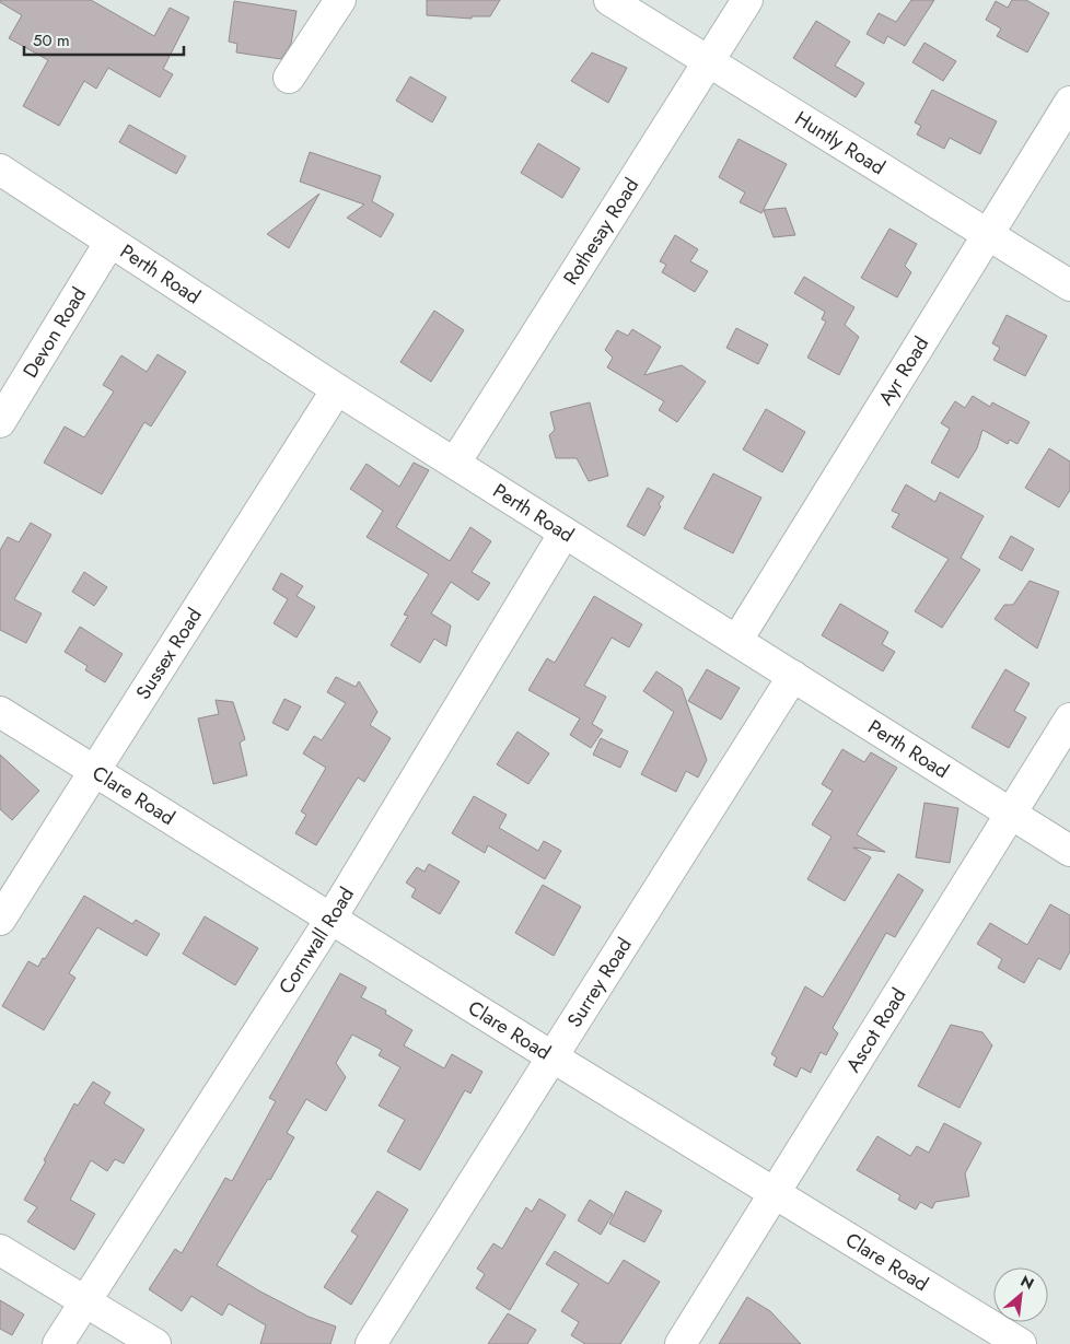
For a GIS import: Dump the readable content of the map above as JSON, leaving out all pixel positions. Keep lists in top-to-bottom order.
{
  "streets": {
    "street": [
      "Huntly Road",
      "Rothesay Road",
      "Perth Road",
      "Devon Road",
      "Ayr Road",
      "Sussex Road",
      "Clare Road",
      "Cornwall Road",
      "Surrey Road",
      "Ascot Road"
    ]
  },
  "crossings": [
    ["Huntly Road", "Rothesay Road"],
    ["Huntly Road", "Ayr Road"],
    ["Rothesay Road", "Perth Road"],
    ["Perth Road", "Devon Road"],
    ["Perth Road", "Ayr Road"],
    ["Perth Road", "Sussex Road"],
    ["Perth Road", "Cornwall Road"],
    ["Perth Road", "Surrey Road"],
    ["Perth Road", "Ascot Road"],
    ["Sussex Road", "Clare Road"],
    ["Clare Road", "Cornwall Road"],
    ["Clare Road", "Surrey Road"],
    ["Clare Road", "Ascot Road"]
  ],
  "scale_bar": "50 m",
  "north": "top right"
}
